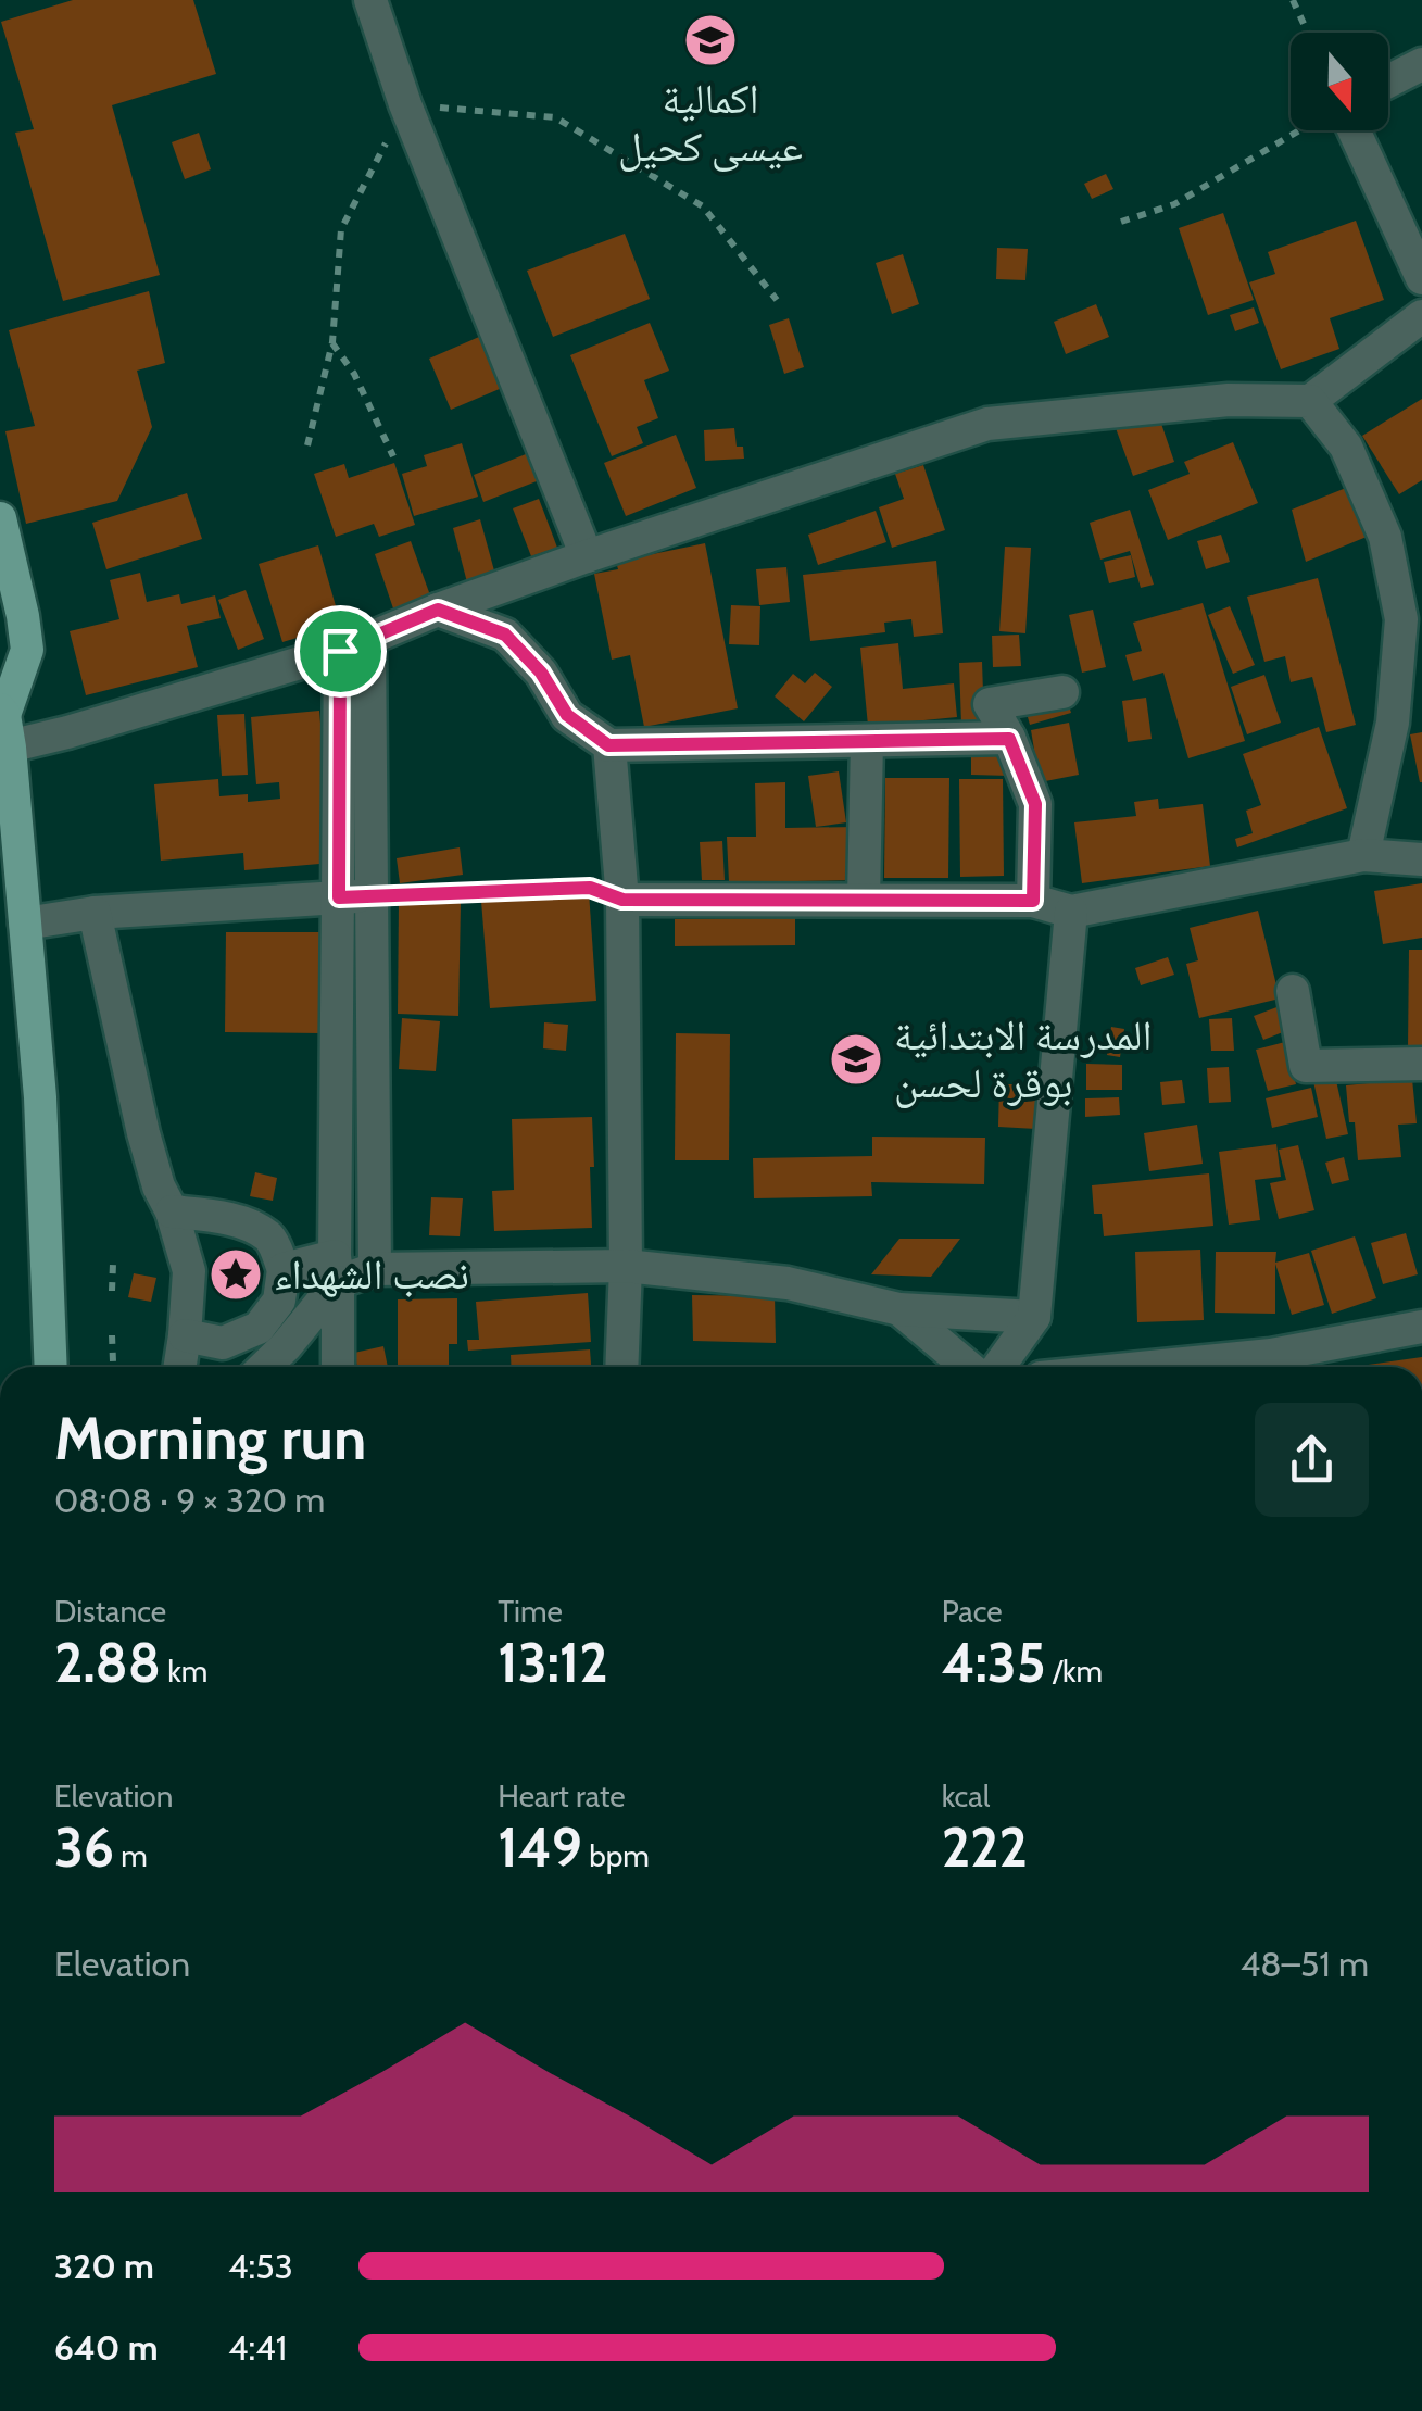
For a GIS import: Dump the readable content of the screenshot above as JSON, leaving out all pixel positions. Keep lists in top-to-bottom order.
{
  "places": {
    "school or university": ["اكمالية عيسى كحيل", "المدرسة الابتدائية بوقرة لحسن"],
    "place": ["نصب الشهداء"]
  },
  "north": "bottom",
  "page": {
    "heading": ["Morning run", "08:08 · 9 × 320 m"],
    "stats": [
      ["Distance", "2.88 km"],
      ["Time", "13:12"],
      ["Pace", "4:35 /km"],
      ["Elevation", "36 m"],
      ["Heart rate", "149 bpm"],
      ["kcal", "222"]
    ],
    "chart": ["Elevation", "48–51 m"],
    "list": [
      {
        "name": "320 m",
        "note": "4:53"
      },
      {
        "name": "640 m",
        "note": "4:41"
      }
    ]
  }
}
